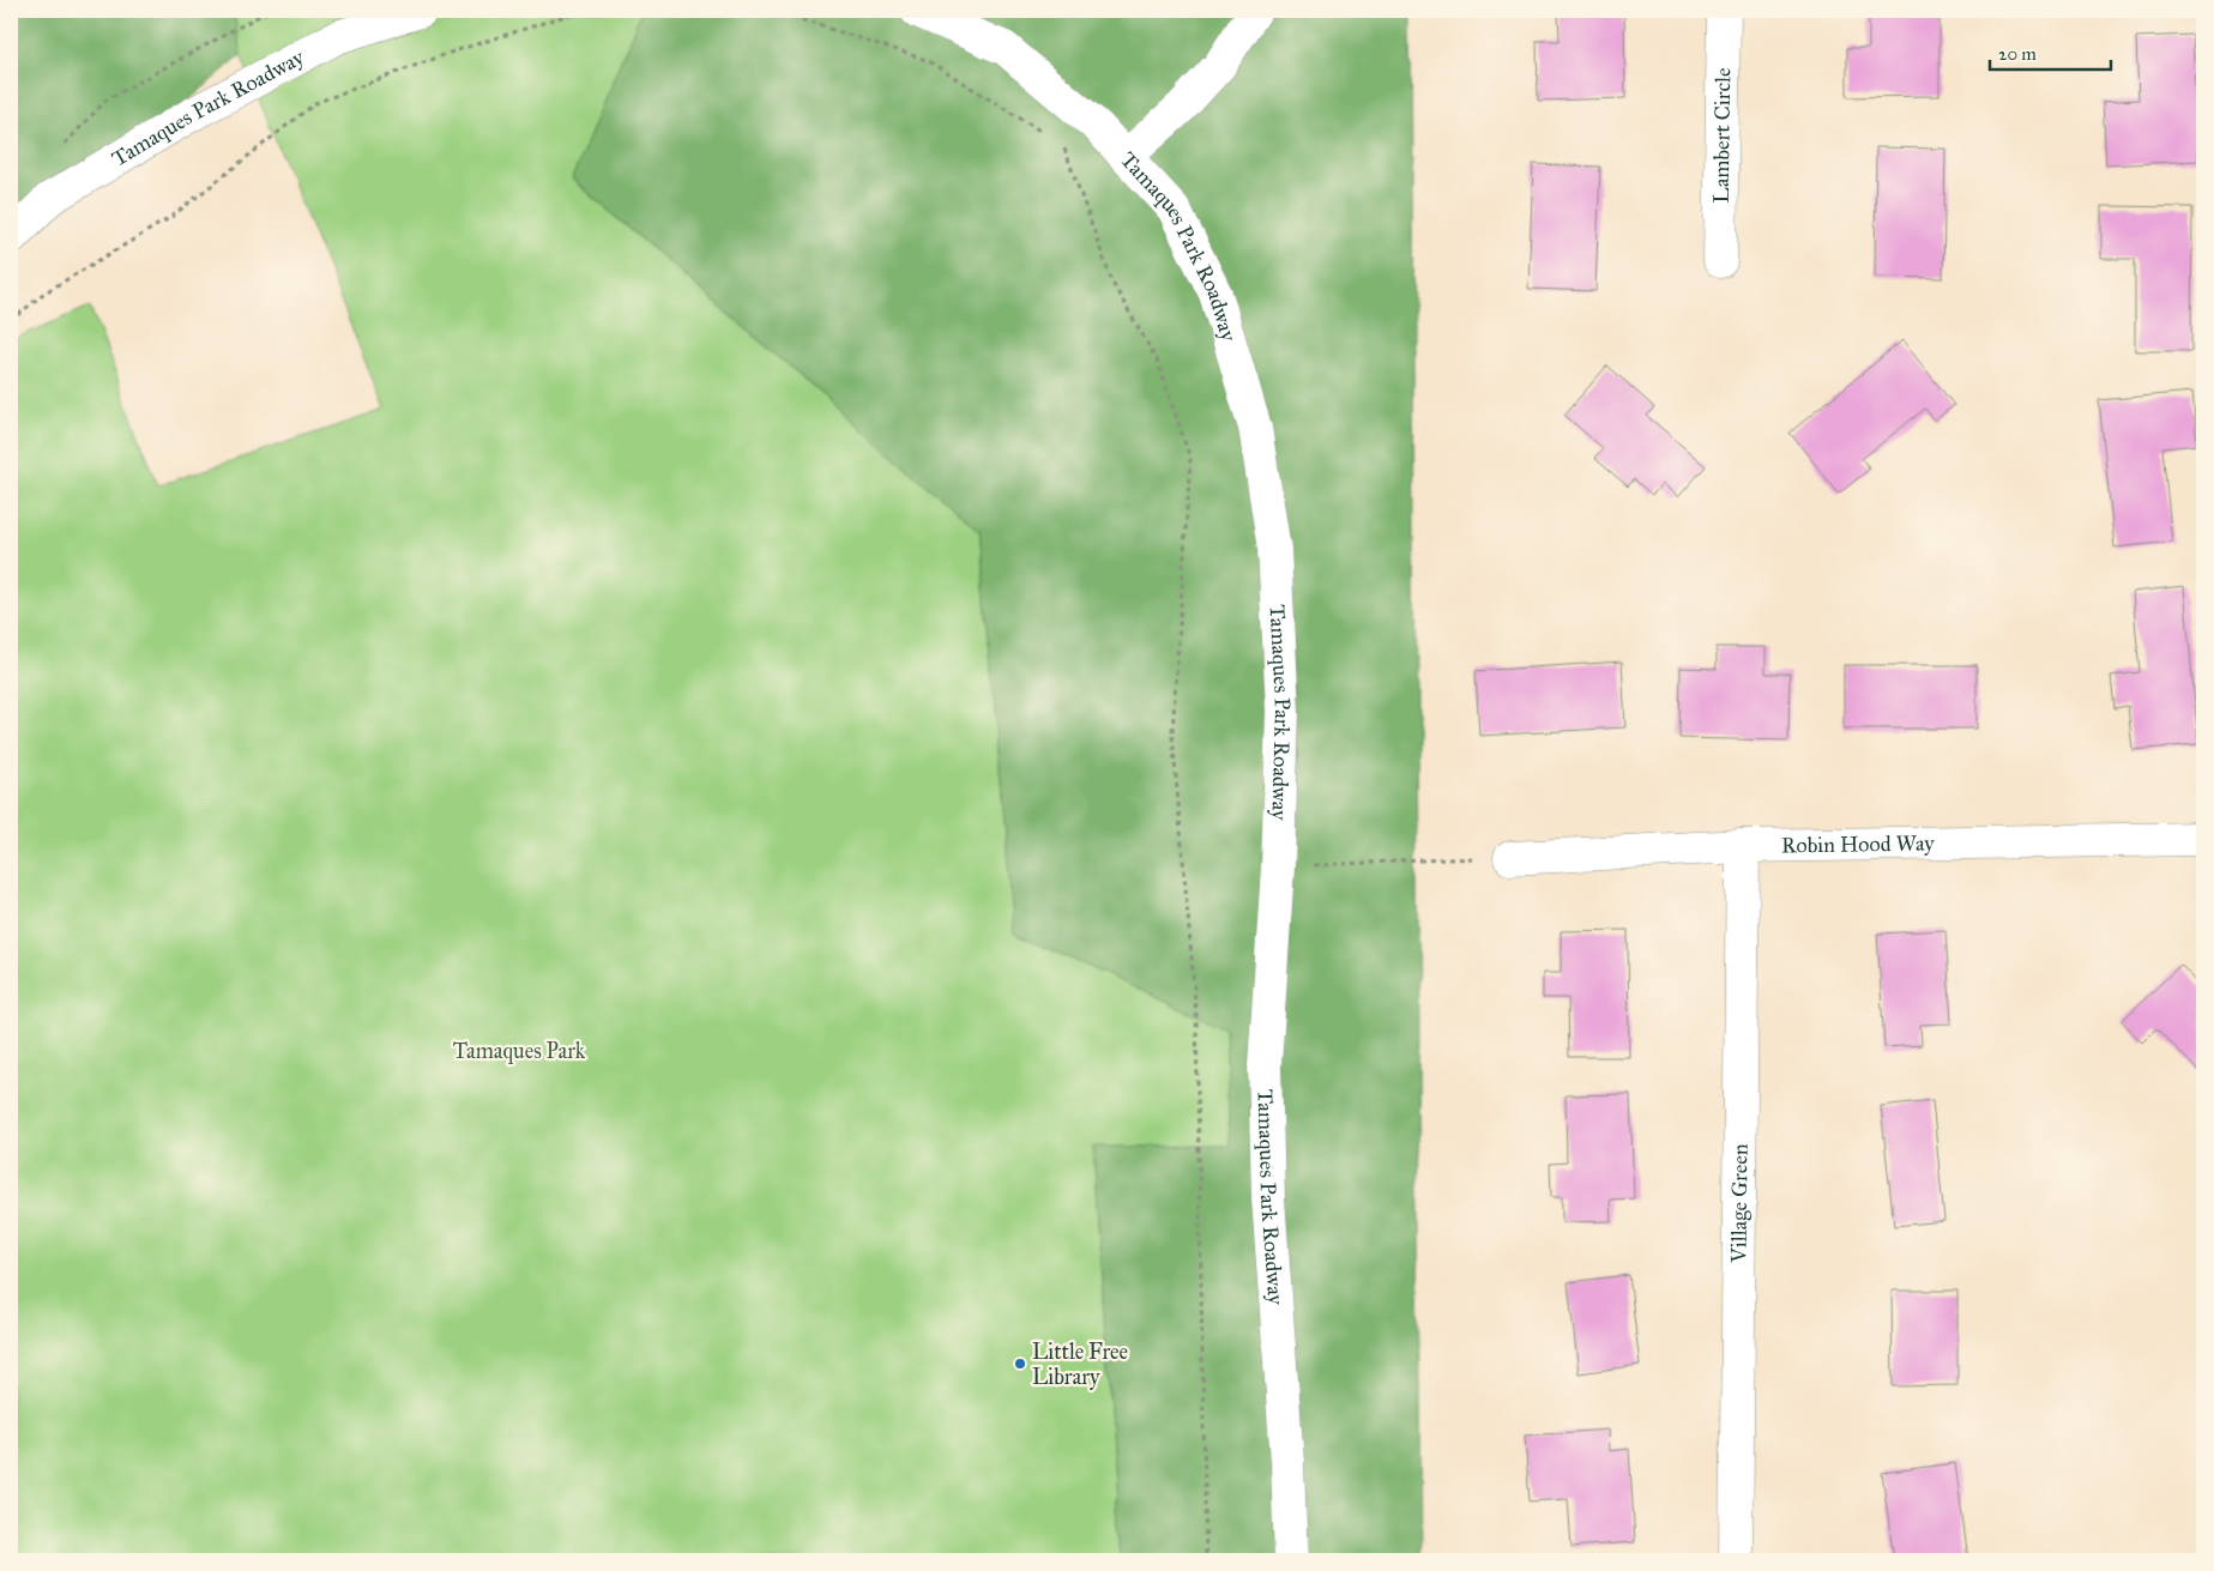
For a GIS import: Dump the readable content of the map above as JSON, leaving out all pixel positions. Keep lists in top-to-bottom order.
{
  "streets": {
    "street": [
      "Tamaques Park Roadway",
      "Lambert Circle",
      "Robin Hood Way",
      "Village Green"
    ]
  },
  "crossings": [
    ["Robin Hood Way", "Village Green"]
  ],
  "parks": ["Tamaques Park"],
  "places": ["Little Free Library"],
  "scale_bar": "20 m"
}
